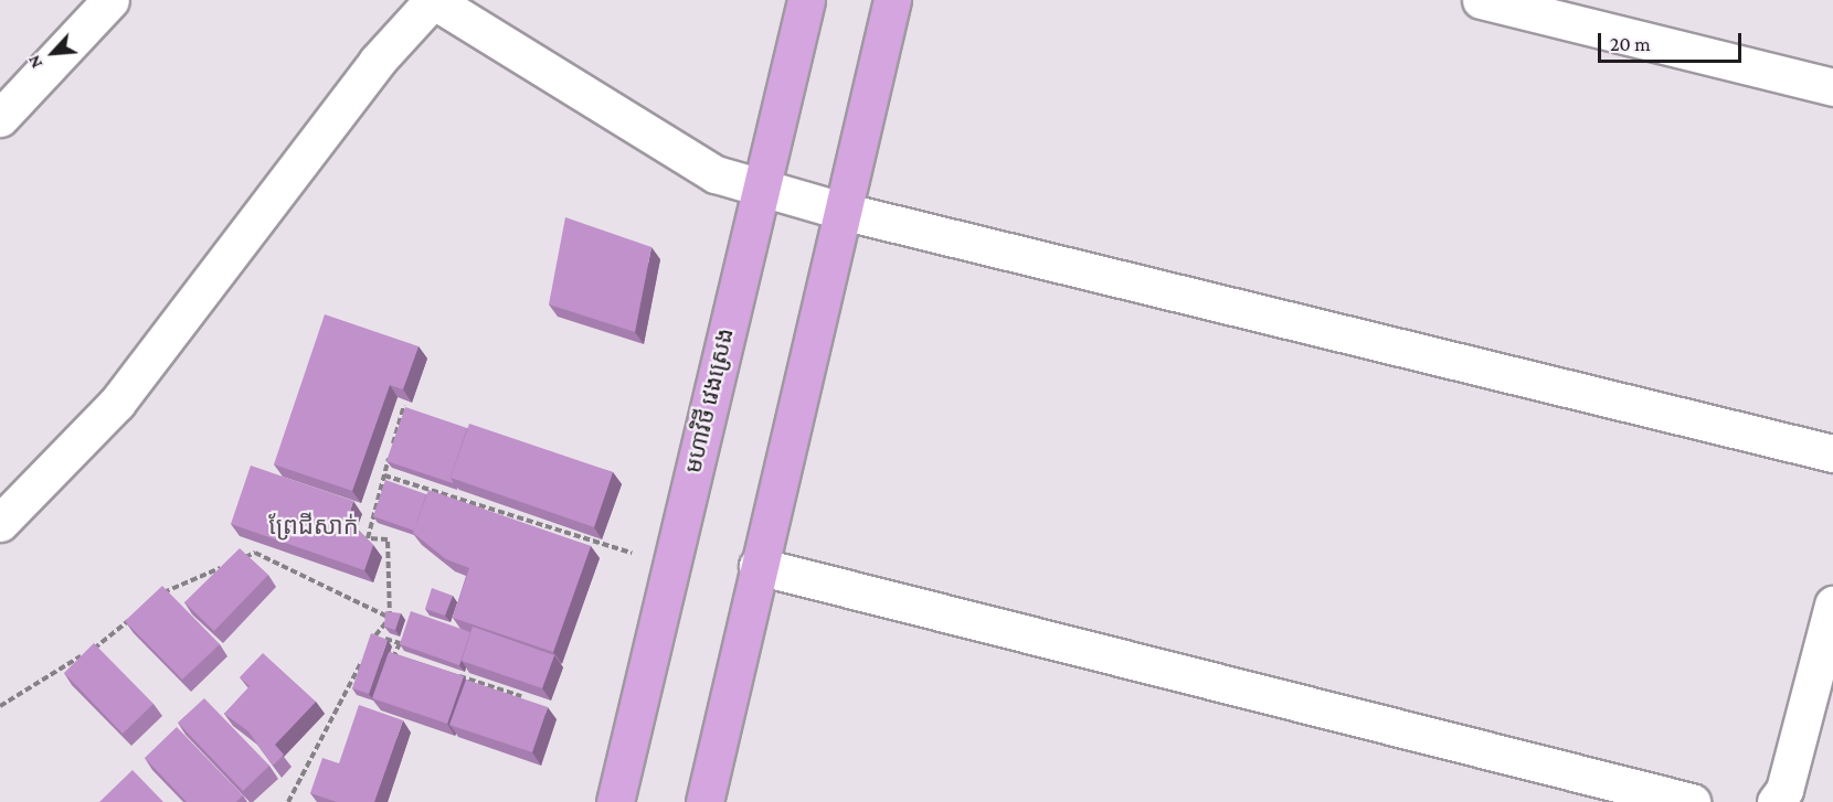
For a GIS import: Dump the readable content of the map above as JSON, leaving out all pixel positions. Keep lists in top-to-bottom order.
{
  "streets": {
    "main road": ["មហាវិថី វេងស្រេង"]
  },
  "districts": ["ព្រែជីសាក់"],
  "scale_bar": "20 m",
  "north": "bottom left"
}
